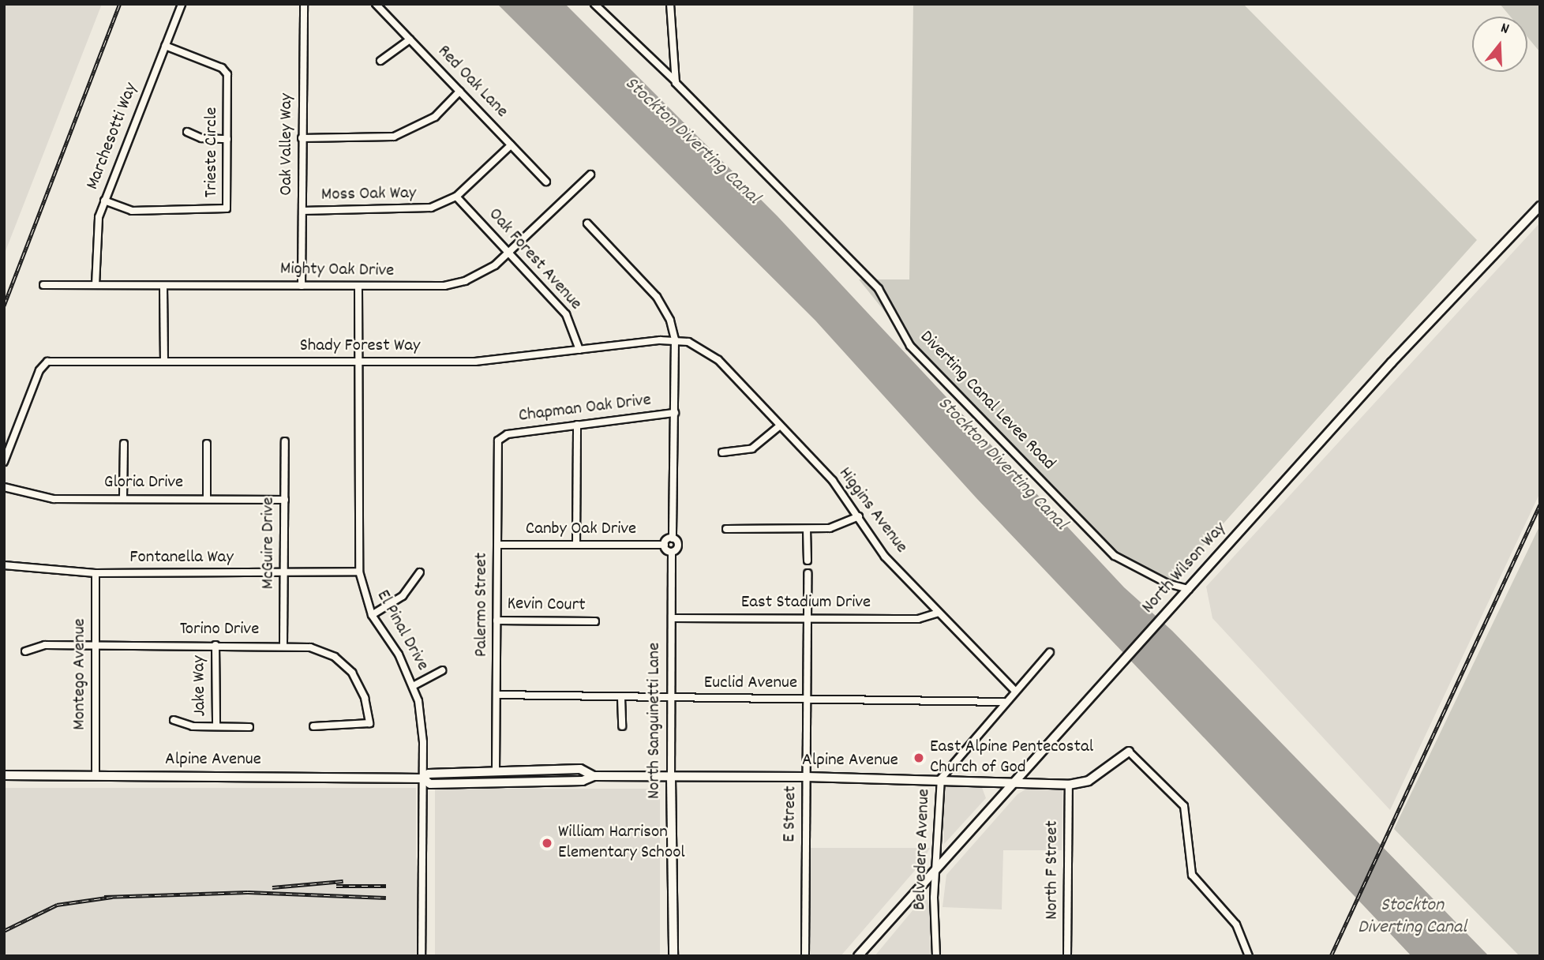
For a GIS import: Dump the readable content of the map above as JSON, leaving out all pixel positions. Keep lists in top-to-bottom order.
{
  "streets": {
    "street": [
      "Red Oak Lane",
      "Marchesotti Way",
      "Oak Valley Way",
      "Trieste Circle",
      "Moss Oak Way",
      "Oak Forest Avenue",
      "Mighty Oak Drive",
      "Shady Forest Way",
      "Diverting Canal Levee Road",
      "Chapman Oak Drive",
      "Gloria Drive",
      "Higgins Avenue",
      "Canby Oak Drive",
      "McGuire Drive",
      "Fontanella Way",
      "North Wilson Way",
      "East Stadium Drive",
      "Palermo Street",
      "Kevin Court",
      "Torino Drive",
      "El Pinal Drive",
      "Montego Avenue",
      "Euclid Avenue",
      "Jake Way",
      "North Sanguinetti Lane",
      "Alpine Avenue",
      "E Street",
      "Belvedere Avenue",
      "North F Street"
    ]
  },
  "crossings": [
    ["Red Oak Lane", "Moss Oak Way"],
    ["Marchesotti Way", "Trieste Circle"],
    ["Marchesotti Way", "Mighty Oak Drive"],
    ["Oak Valley Way", "Moss Oak Way"],
    ["Oak Valley Way", "Mighty Oak Drive"],
    ["Moss Oak Way", "Oak Forest Avenue"],
    ["Oak Forest Avenue", "Mighty Oak Drive"],
    ["Oak Forest Avenue", "Shady Forest Way"],
    ["Mighty Oak Drive", "El Pinal Drive"],
    ["Shady Forest Way", "Higgins Avenue"],
    ["Shady Forest Way", "El Pinal Drive"],
    ["Diverting Canal Levee Road", "North Wilson Way"],
    ["Chapman Oak Drive", "Palermo Street"],
    ["Gloria Drive", "McGuire Drive"],
    ["Higgins Avenue", "East Stadium Drive"],
    ["Higgins Avenue", "Belvedere Avenue"],
    ["Canby Oak Drive", "Palermo Street"],
    ["McGuire Drive", "Fontanella Way"],
    ["McGuire Drive", "Torino Drive"],
    ["Fontanella Way", "El Pinal Drive"],
    ["Fontanella Way", "Montego Avenue"],
    ["North Wilson Way", "Alpine Avenue"],
    ["North Wilson Way", "Belvedere Avenue"],
    ["East Stadium Drive", "North Sanguinetti Lane"],
    ["East Stadium Drive", "E Street"],
    ["Palermo Street", "Kevin Court"],
    ["Palermo Street", "Euclid Avenue"],
    ["Palermo Street", "Alpine Avenue"],
    ["Torino Drive", "Montego Avenue"],
    ["Torino Drive", "Jake Way"],
    ["El Pinal Drive", "Alpine Avenue"],
    ["Montego Avenue", "Alpine Avenue"],
    ["Euclid Avenue", "North Sanguinetti Lane"],
    ["Euclid Avenue", "E Street"],
    ["Euclid Avenue", "Belvedere Avenue"],
    ["North Sanguinetti Lane", "Alpine Avenue"],
    ["Alpine Avenue", "E Street"],
    ["Alpine Avenue", "Belvedere Avenue"],
    ["Alpine Avenue", "North F Street"]
  ],
  "water": ["Stockton Diverting Canal"],
  "places": ["East Alpine Pentecostal Church of God", "William Harrison Elementary School"],
  "north": "top"
}
